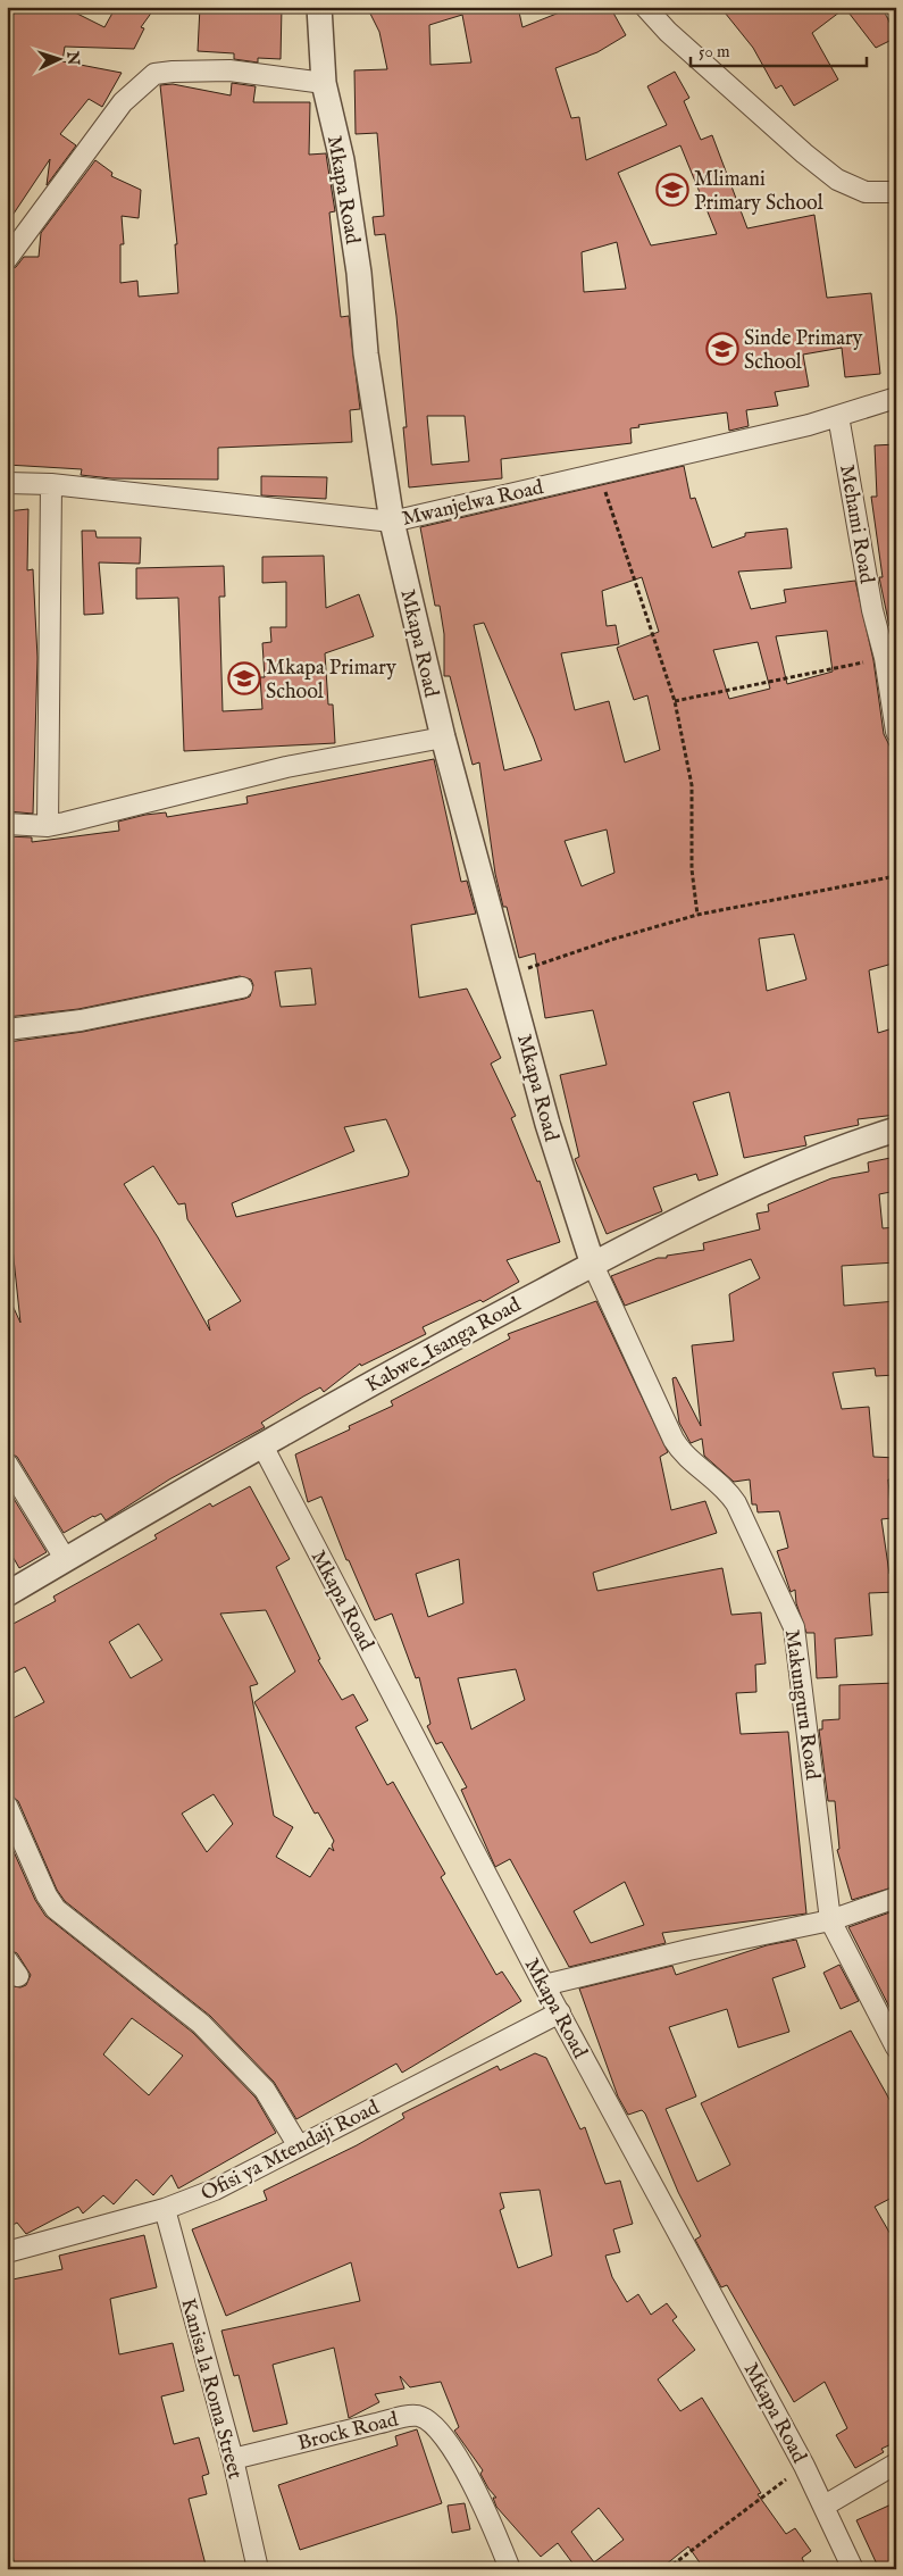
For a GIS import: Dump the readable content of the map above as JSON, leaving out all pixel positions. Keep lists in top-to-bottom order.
{
  "streets": {
    "street": [
      "Mkapa Road",
      "Mwanjelwa Road",
      "Mehami Road",
      "Kabwe_Isanga Road",
      "Makunguru Road",
      "Ofisi ya Mtendaji Road",
      "Kanisa la Roma Street",
      "Brock Road"
    ]
  },
  "crossings": [
    ["Mkapa Road", "Mwanjelwa Road"],
    ["Mkapa Road", "Kabwe_Isanga Road"],
    ["Mkapa Road", "Makunguru Road"],
    ["Mkapa Road", "Ofisi ya Mtendaji Road"],
    ["Mwanjelwa Road", "Mehami Road"],
    ["Kabwe_Isanga Road", "Makunguru Road"],
    ["Ofisi ya Mtendaji Road", "Kanisa la Roma Street"],
    ["Kanisa la Roma Street", "Brock Road"]
  ],
  "places": {
    "school or university": ["Mlimani Primary School", "Sinde Primary School", "Mkapa Primary School"]
  },
  "scale_bar": "50 m",
  "north": "right"
}
